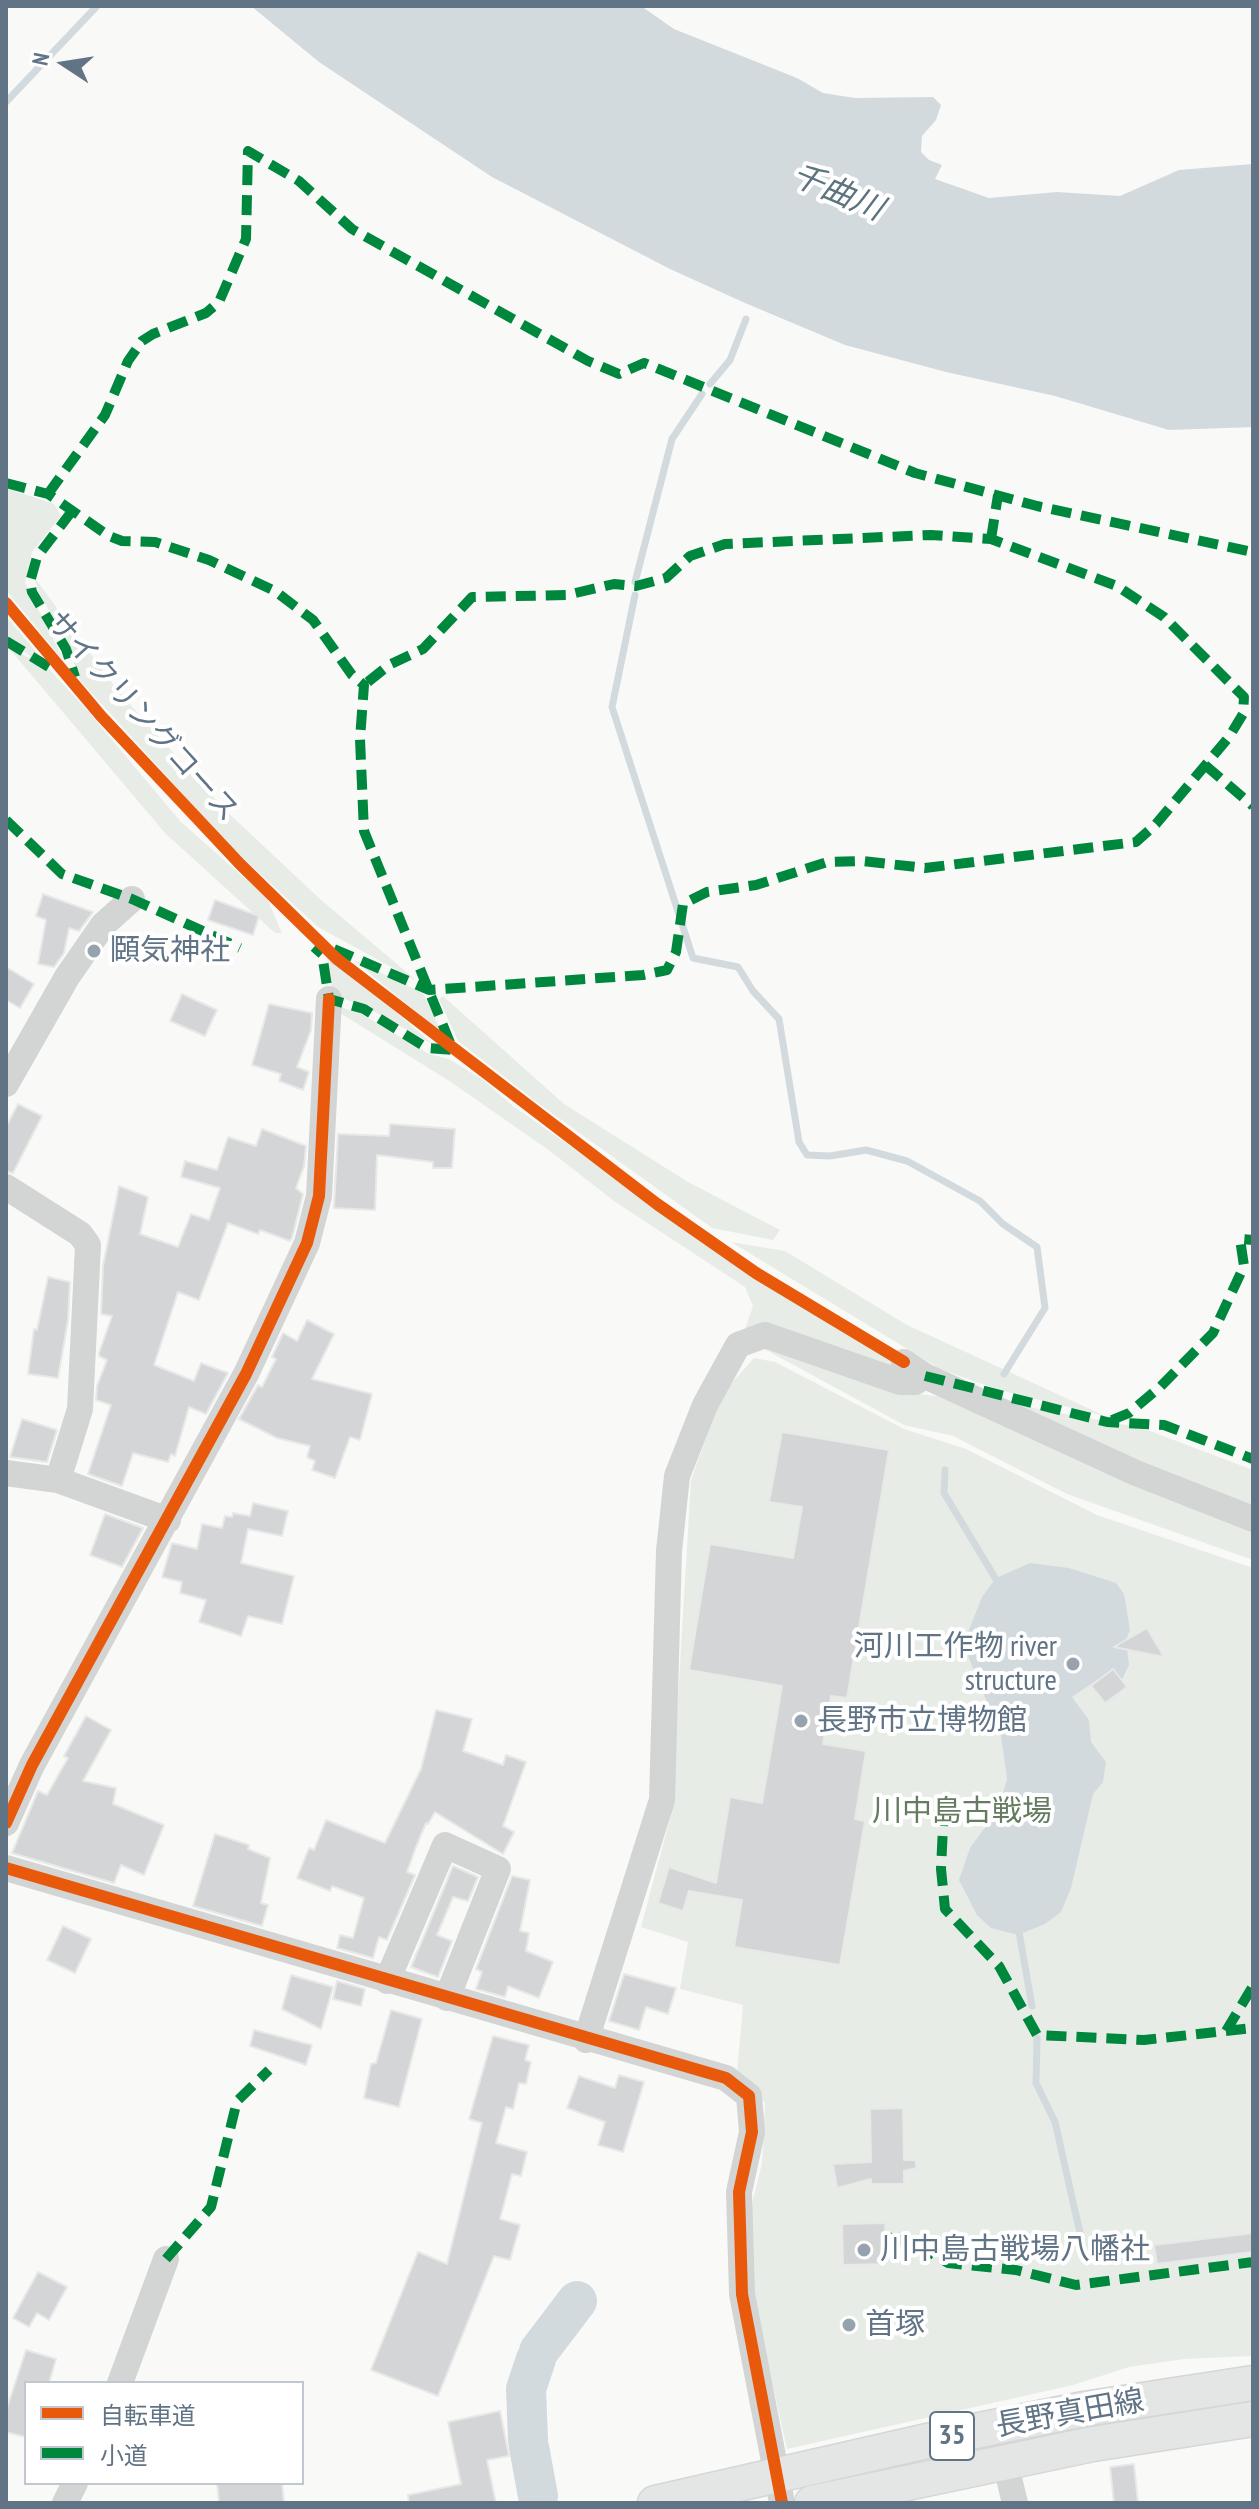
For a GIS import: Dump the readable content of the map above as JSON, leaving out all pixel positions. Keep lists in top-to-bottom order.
{
  "streets": {
    "main road": ["長野真田線", "35"],
    "cycle path": ["サイクリングコース"]
  },
  "water": ["千曲川"],
  "parks": ["川中島古戦場"],
  "places": [
    "頥気神社",
    "河川工作物 river structure",
    "長野市立博物館",
    "川中島古戦場八幡社",
    "首塚"
  ],
  "legend": ["自転車道", "小道"],
  "north": "left"
}
